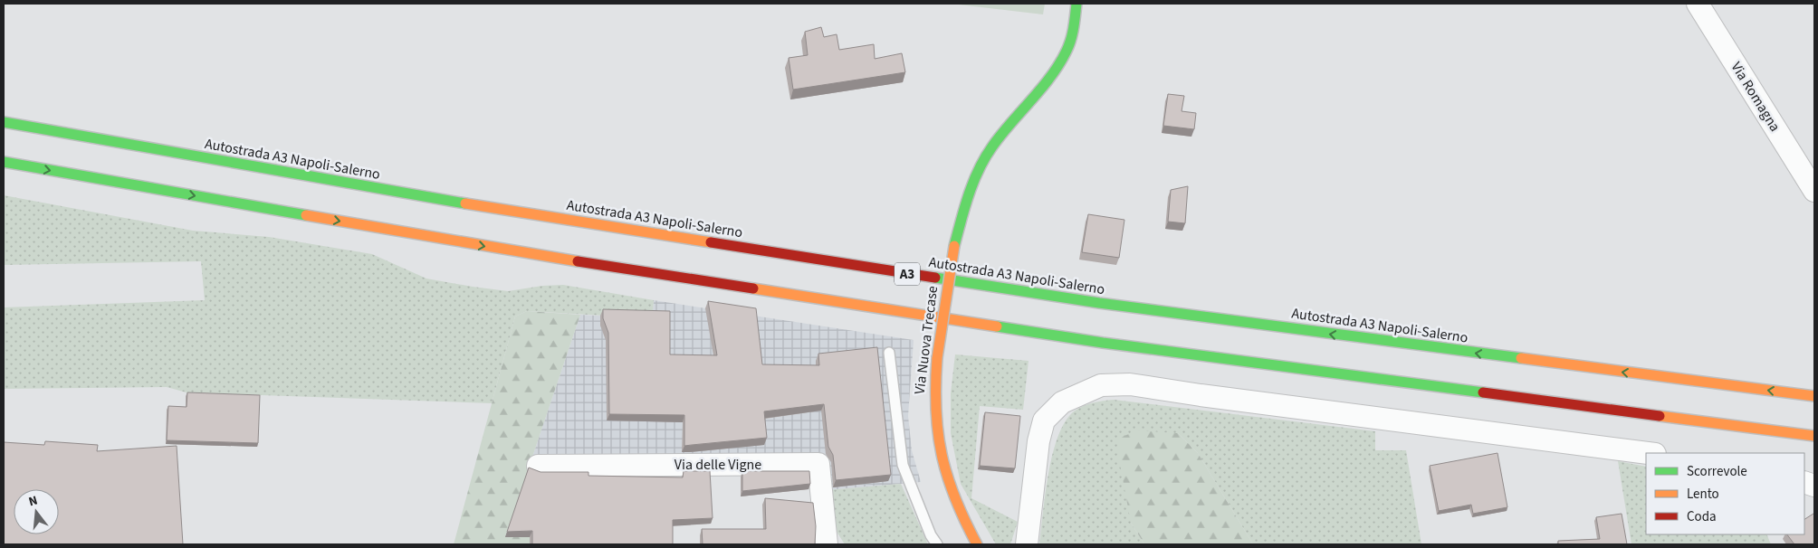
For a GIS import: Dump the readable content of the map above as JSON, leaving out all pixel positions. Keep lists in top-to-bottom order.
{
  "streets": {
    "main road": ["Autostrada A3 Napoli-Salerno", "A3", "Via Nuova Trecase"],
    "street": ["Via Romagna", "Via delle Vigne"]
  },
  "legend": ["Scorrevole", "Lento", "Coda"],
  "north": "top"
}
